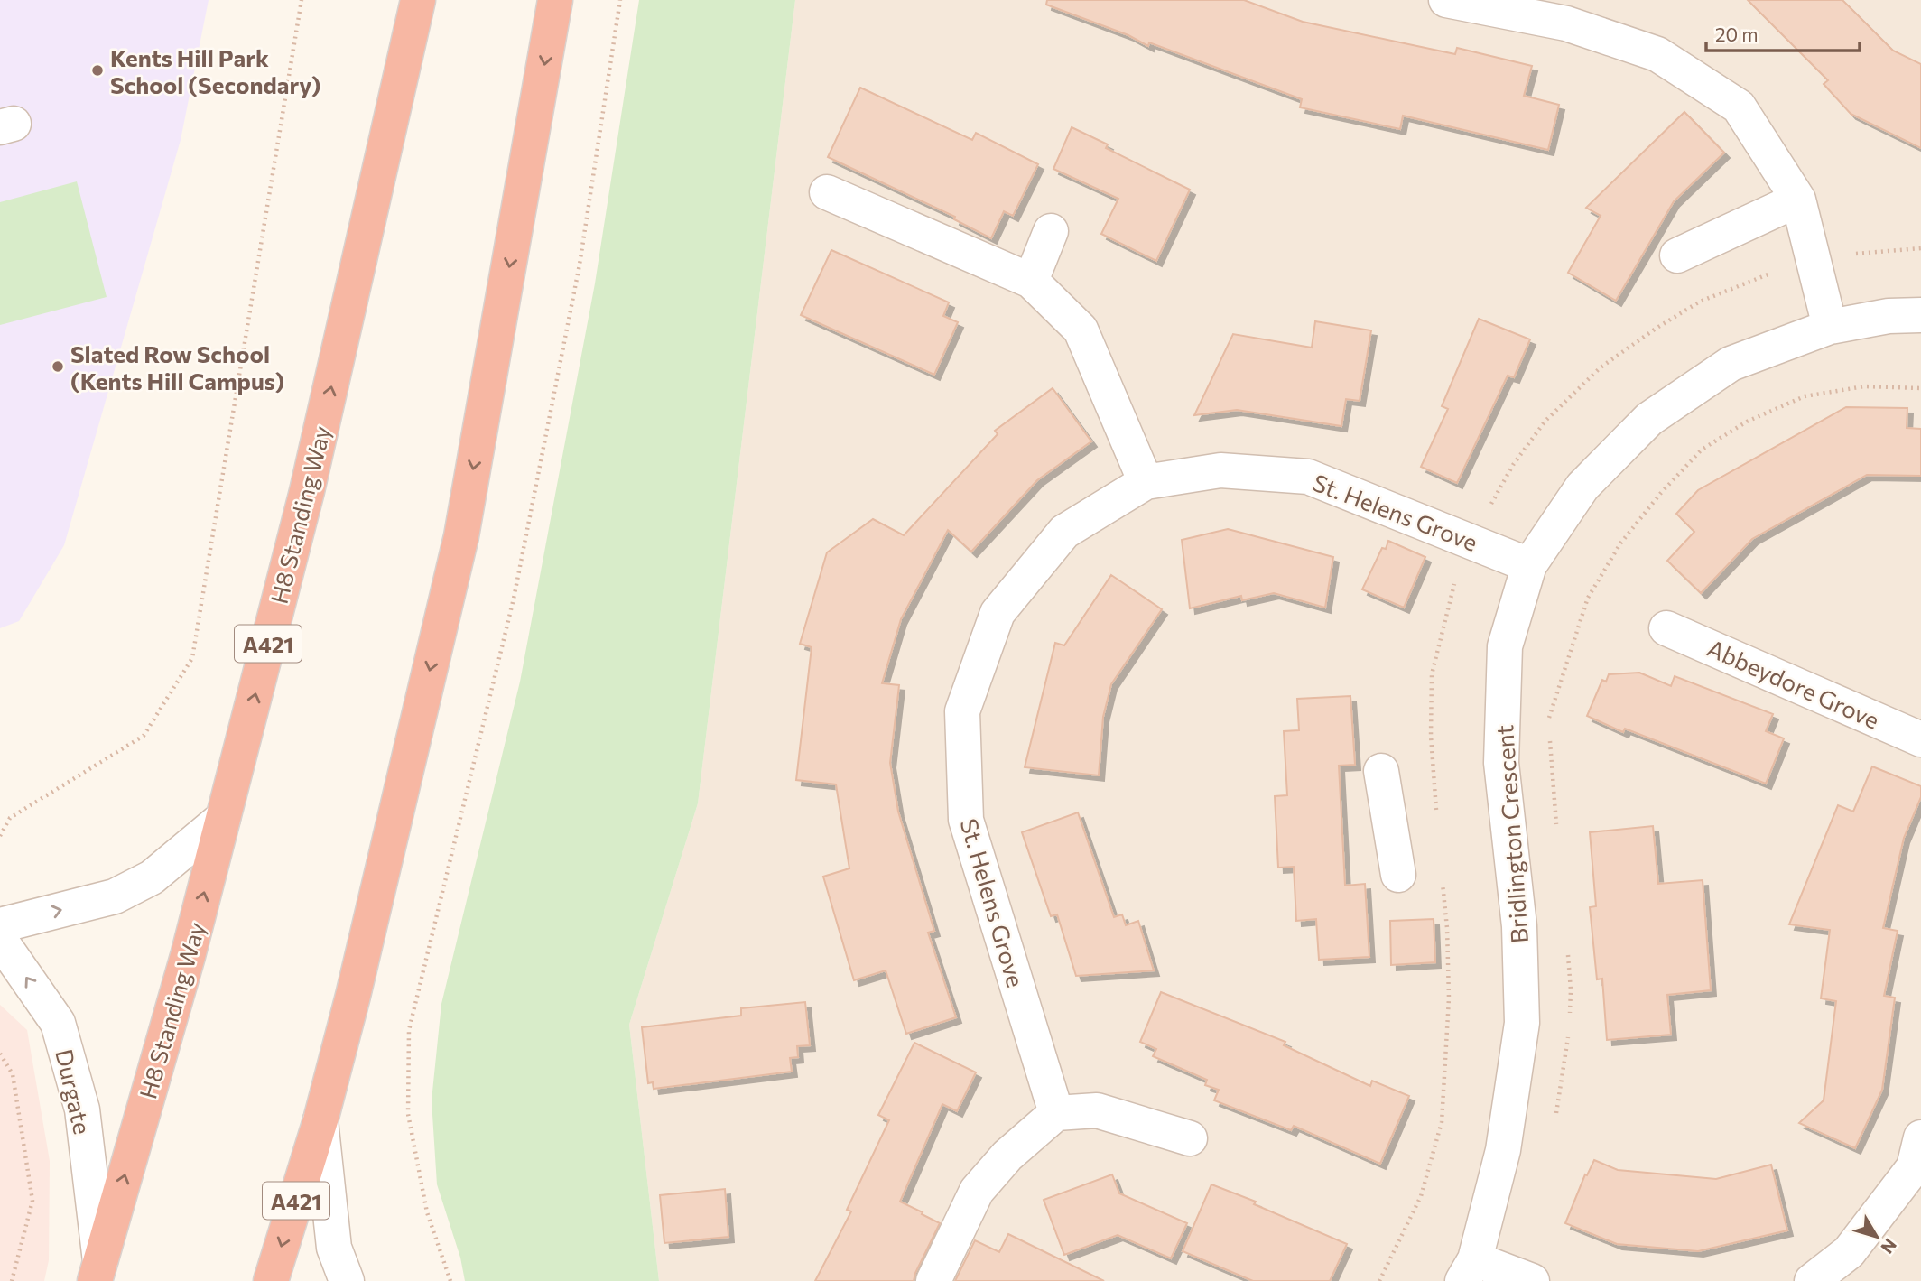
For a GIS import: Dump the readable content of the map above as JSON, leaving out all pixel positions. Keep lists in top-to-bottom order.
{
  "streets": {
    "highway": ["H8 Standing Way", "A421"],
    "street": [
      "St. Helens Grove",
      "Abbeydore Grove",
      "Bridlington Crescent",
      "Durgate"
    ]
  },
  "crossings": [
    ["St. Helens Grove", "Bridlington Crescent"],
    ["H8 Standing Way", "Durgate"]
  ],
  "places": ["Kents Hill Park School (Secondary)", "Slated Row School (Kents Hill Campus)"],
  "scale_bar": "20 m",
  "north": "bottom right"
}
